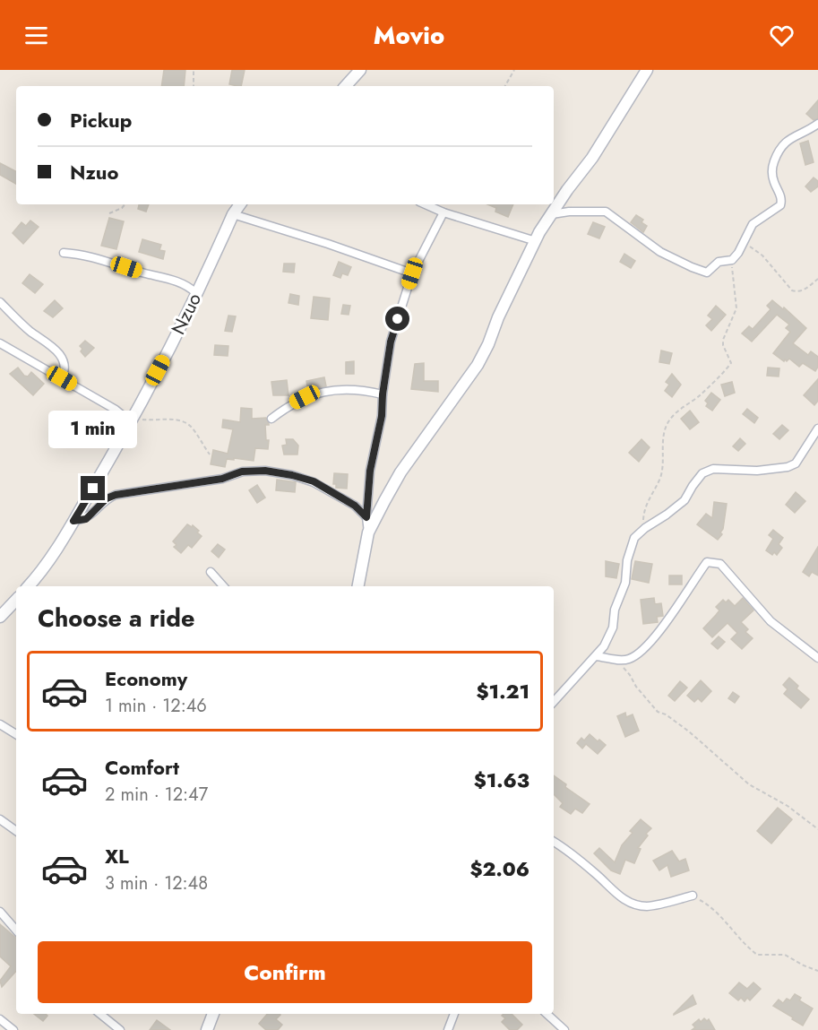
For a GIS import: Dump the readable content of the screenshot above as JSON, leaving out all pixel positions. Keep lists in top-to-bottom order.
{
  "streets": {
    "street": ["Nzuo"]
  },
  "page": {
    "header": "Movio",
    "banner": ["Pickup", "Nzuo"],
    "bubble": "1 min",
    "heading": "Choose a ride",
    "list": [
      {
        "name": "Economy",
        "note": "1 min · 12:46",
        "value": "$1.21"
      },
      {
        "name": "Comfort",
        "note": "2 min · 12:47",
        "value": "$1.63"
      },
      {
        "name": "XL",
        "note": "3 min · 12:48",
        "value": "$2.06"
      }
    ],
    "buttons": "Confirm"
  }
}
